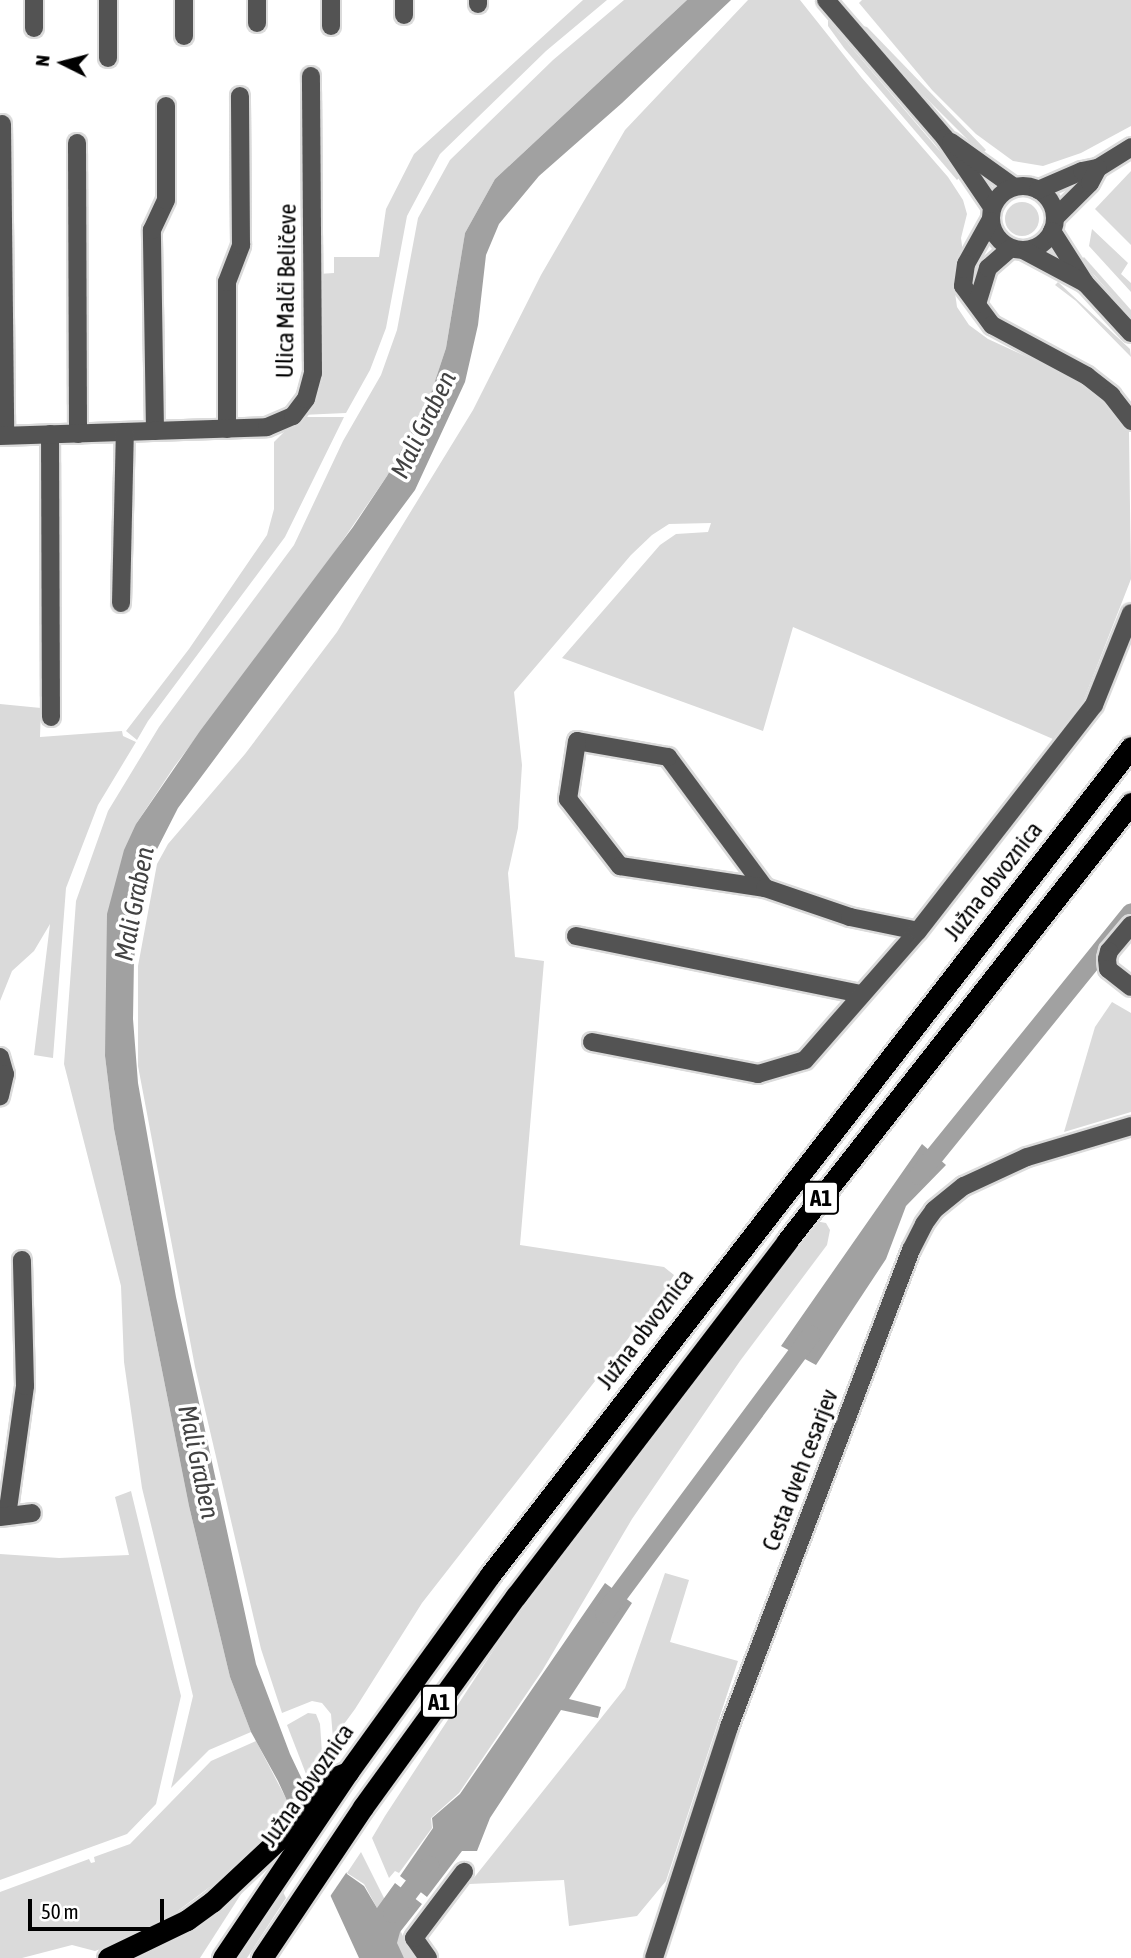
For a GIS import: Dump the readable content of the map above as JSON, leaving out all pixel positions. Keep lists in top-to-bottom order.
{
  "streets": {
    "highway": ["Južna obvoznica", "A1"],
    "street": ["Ulica Malči Beličeve", "Cesta dveh cesarjev"]
  },
  "water": ["Mali Graben"],
  "scale_bar": "50 m",
  "north": "left"
}
